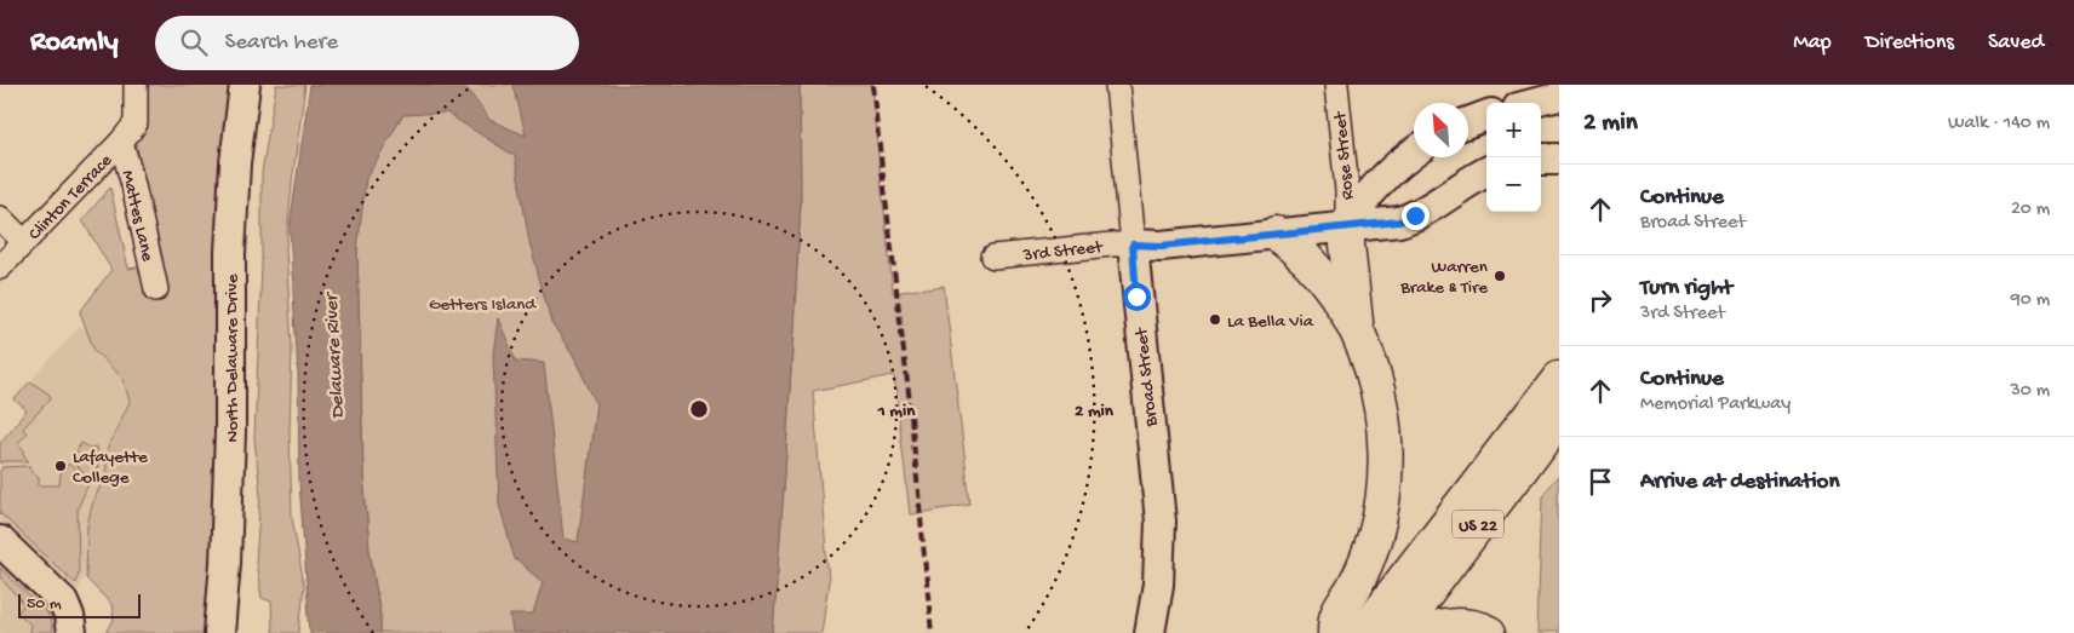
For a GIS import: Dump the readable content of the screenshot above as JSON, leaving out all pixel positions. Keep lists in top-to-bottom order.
{
  "streets": {
    "highway": ["US 22"],
    "main road": ["3rd Street", "North Delaware Drive", "Broad Street"],
    "street": ["Rose Street", "Clinton Terrace", "Mattes Lane"]
  },
  "crossings": [
    ["Rose Street", "3rd Street"],
    ["Clinton Terrace", "Mattes Lane"],
    ["3rd Street", "Broad Street"]
  ],
  "water": ["Delaware River"],
  "parks": ["Getters Island"],
  "places": ["Warren Brake & Tire", "La Bella Via", "Lafayette College"],
  "scale_bar": "50 m",
  "north": "top left",
  "page": {
    "header": "Roamly",
    "search": "Search here",
    "nav": ["Map", "Directions", "Saved"],
    "heading": ["2 min", "Walk · 140 m"],
    "map_buttons": ["+", "−"],
    "list": [
      ["Continue", "Broad Street", "20 m"],
      ["Turn right", "3rd Street", "90 m"],
      ["Continue", "Memorial Parkway", "30 m"],
      "Arrive at destination"
    ],
    "scale": "50 m"
  },
  "rings": ["1 min", "2 min"]
}
